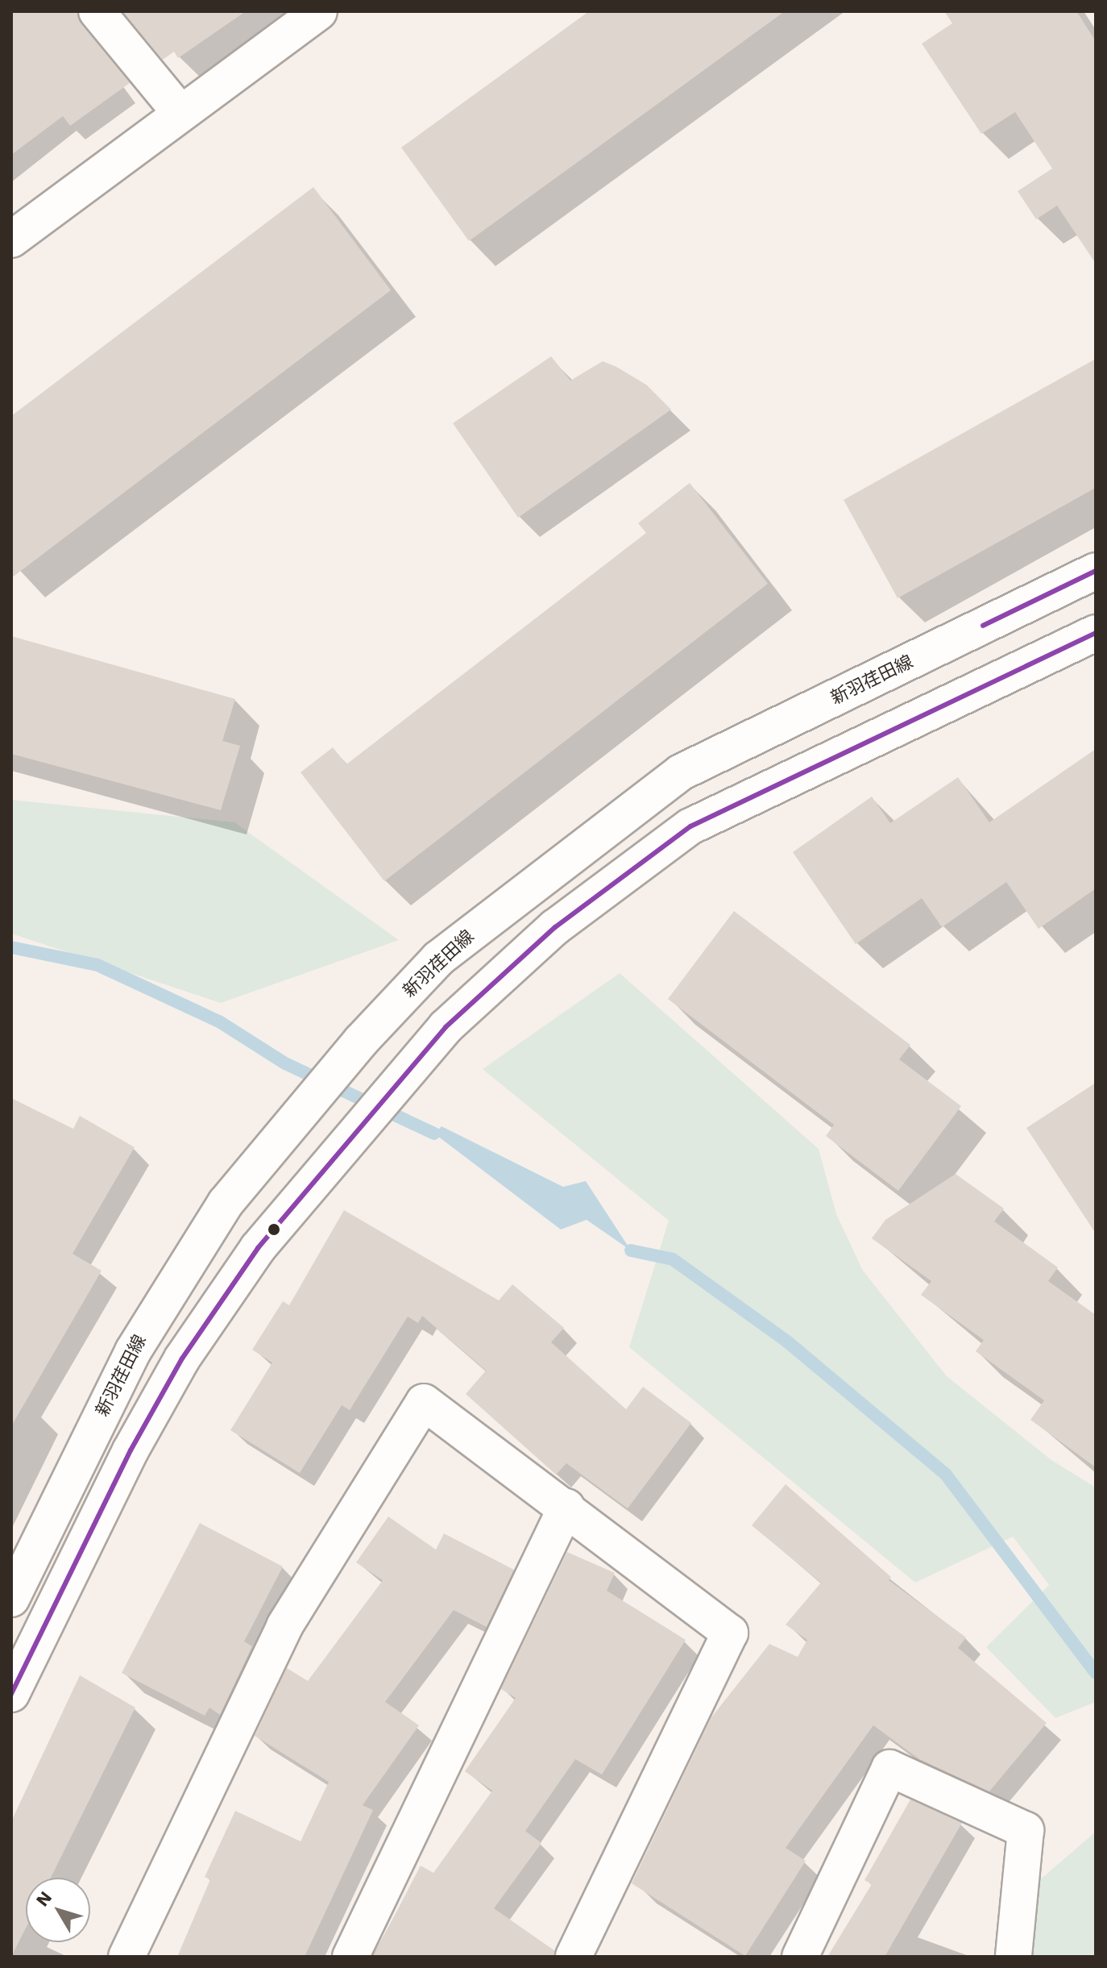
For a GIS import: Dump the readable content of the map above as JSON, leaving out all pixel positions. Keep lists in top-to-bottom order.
{
  "streets": {
    "street": ["新羽荏田線"]
  },
  "north": "top left"
}
